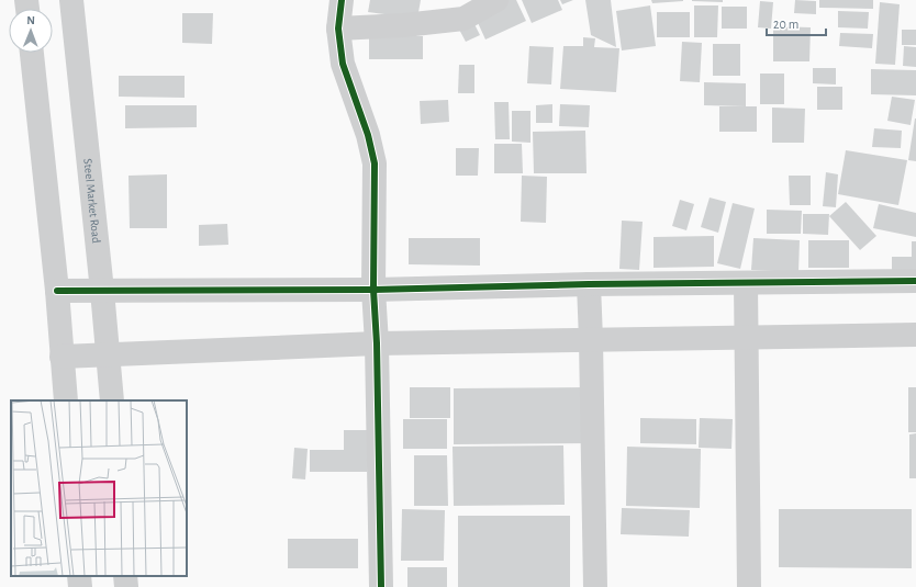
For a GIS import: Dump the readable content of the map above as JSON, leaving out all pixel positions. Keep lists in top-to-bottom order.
{
  "streets": {
    "street": ["Steel Market Road"]
  },
  "scale_bar": "20 m",
  "north": "top"
}
